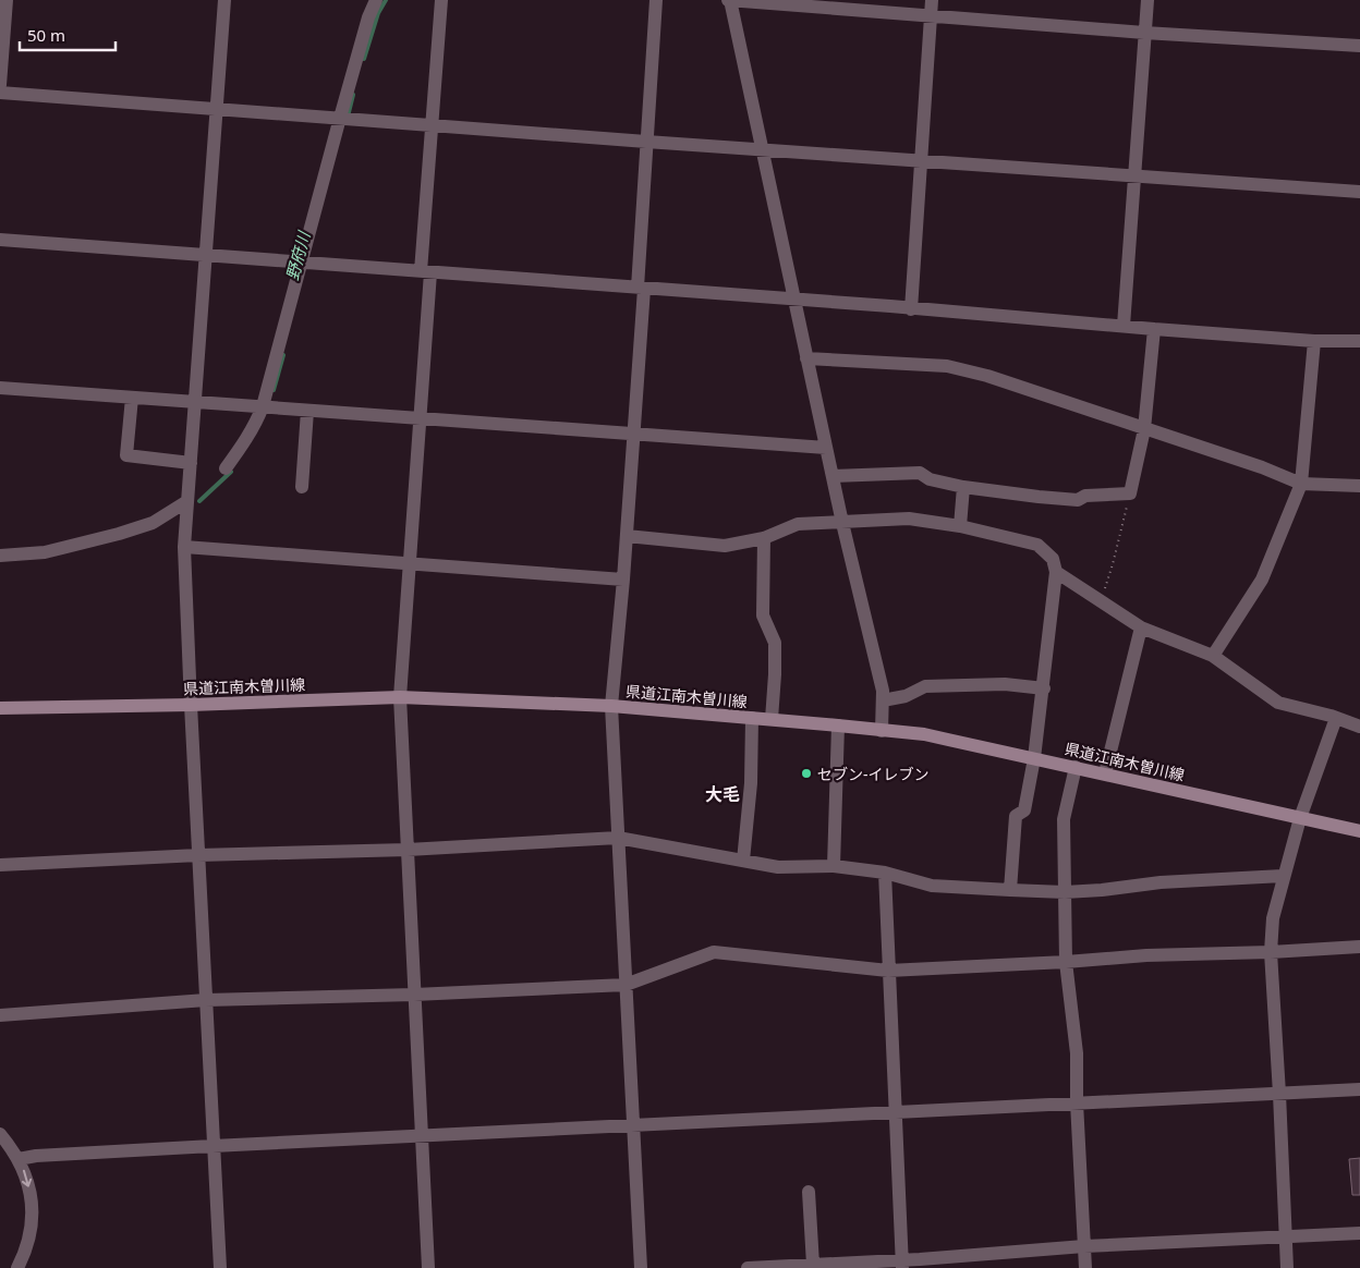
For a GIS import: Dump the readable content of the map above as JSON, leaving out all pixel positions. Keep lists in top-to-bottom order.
{
  "streets": {
    "main road": ["県道江南木曽川線"]
  },
  "districts": ["大毛"],
  "water": ["野府川"],
  "places": ["セブン-イレブン"],
  "scale_bar": "50 m"
}
